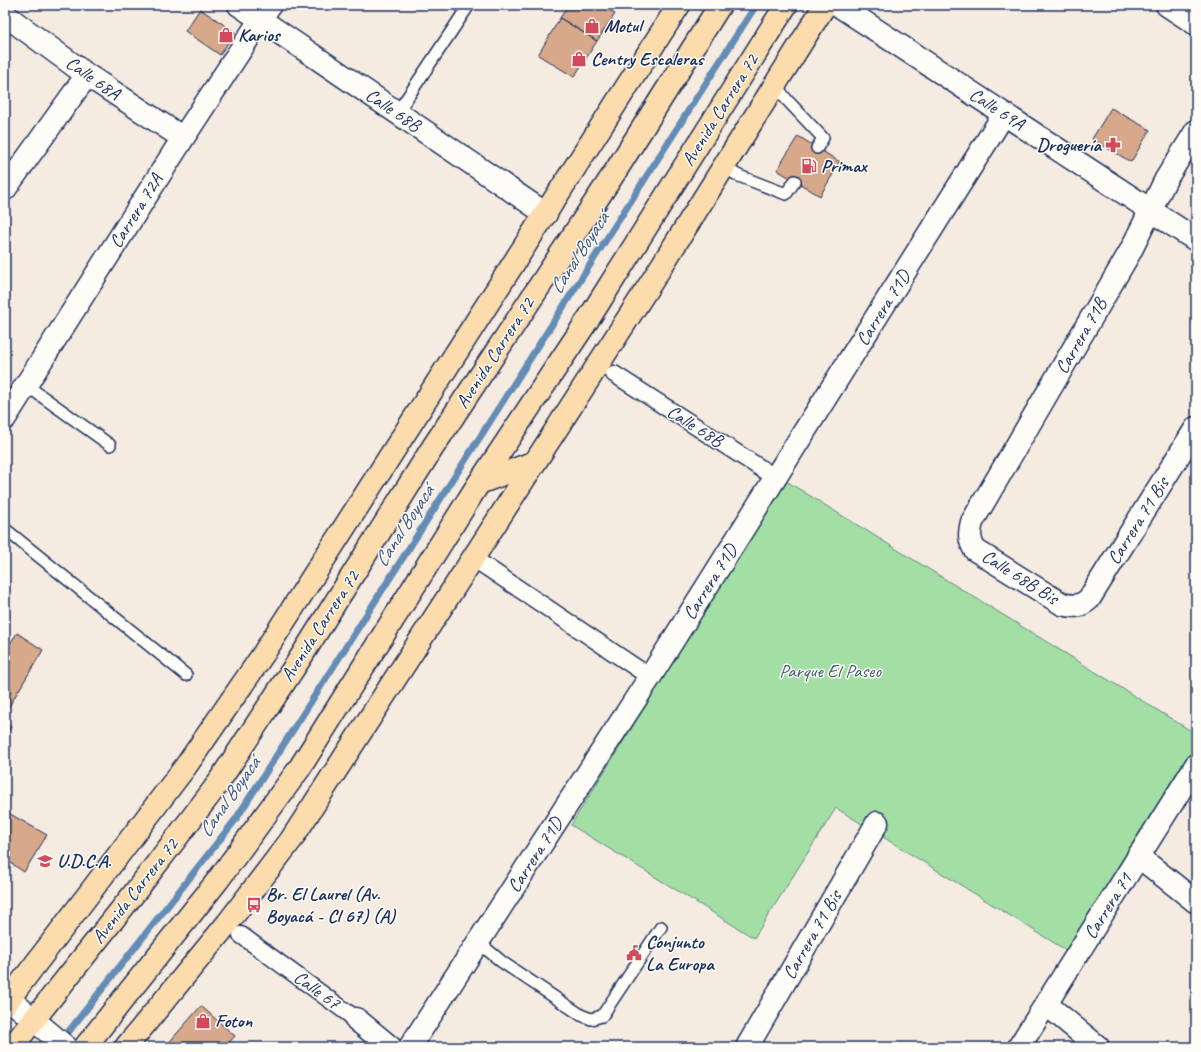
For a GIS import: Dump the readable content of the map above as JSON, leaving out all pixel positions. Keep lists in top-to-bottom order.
{
  "streets": {
    "highway": ["Avenida Carrera 72"],
    "street": [
      "Calle 68A",
      "Calle 69A",
      "Calle 68B",
      "Carrera 72A",
      "Carrera 71D",
      "Carrera 71B",
      "Carrera 71 Bis",
      "Calle 68B Bis",
      "Carrera 71",
      "Calle 67"
    ]
  },
  "crossings": [
    ["Calle 68A", "Carrera 72A"],
    ["Calle 69A", "Carrera 71D"],
    ["Calle 69A", "Carrera 71B"],
    ["Calle 68B", "Avenida Carrera 72"],
    ["Calle 68B", "Carrera 72A"],
    ["Calle 68B", "Carrera 71D"],
    ["Carrera 71B", "Calle 68B Bis"],
    ["Carrera 71 Bis", "Calle 68B Bis"]
  ],
  "water": ["Canal Boyacá"],
  "parks": ["Parque El Paseo"],
  "places": {
    "shop": [
      "Motul",
      "Karios",
      "Centry Escaleras",
      "Foton"
    ],
    "pharmacy": ["Droguería"],
    "fuel station": ["Primax"],
    "school or university": ["U.D.C.A."],
    "bus stop": ["Br. El Laurel (Av. Boyacá - Cl 67) (A)"],
    "public building": ["Conjunto La Europa"]
  }
}
